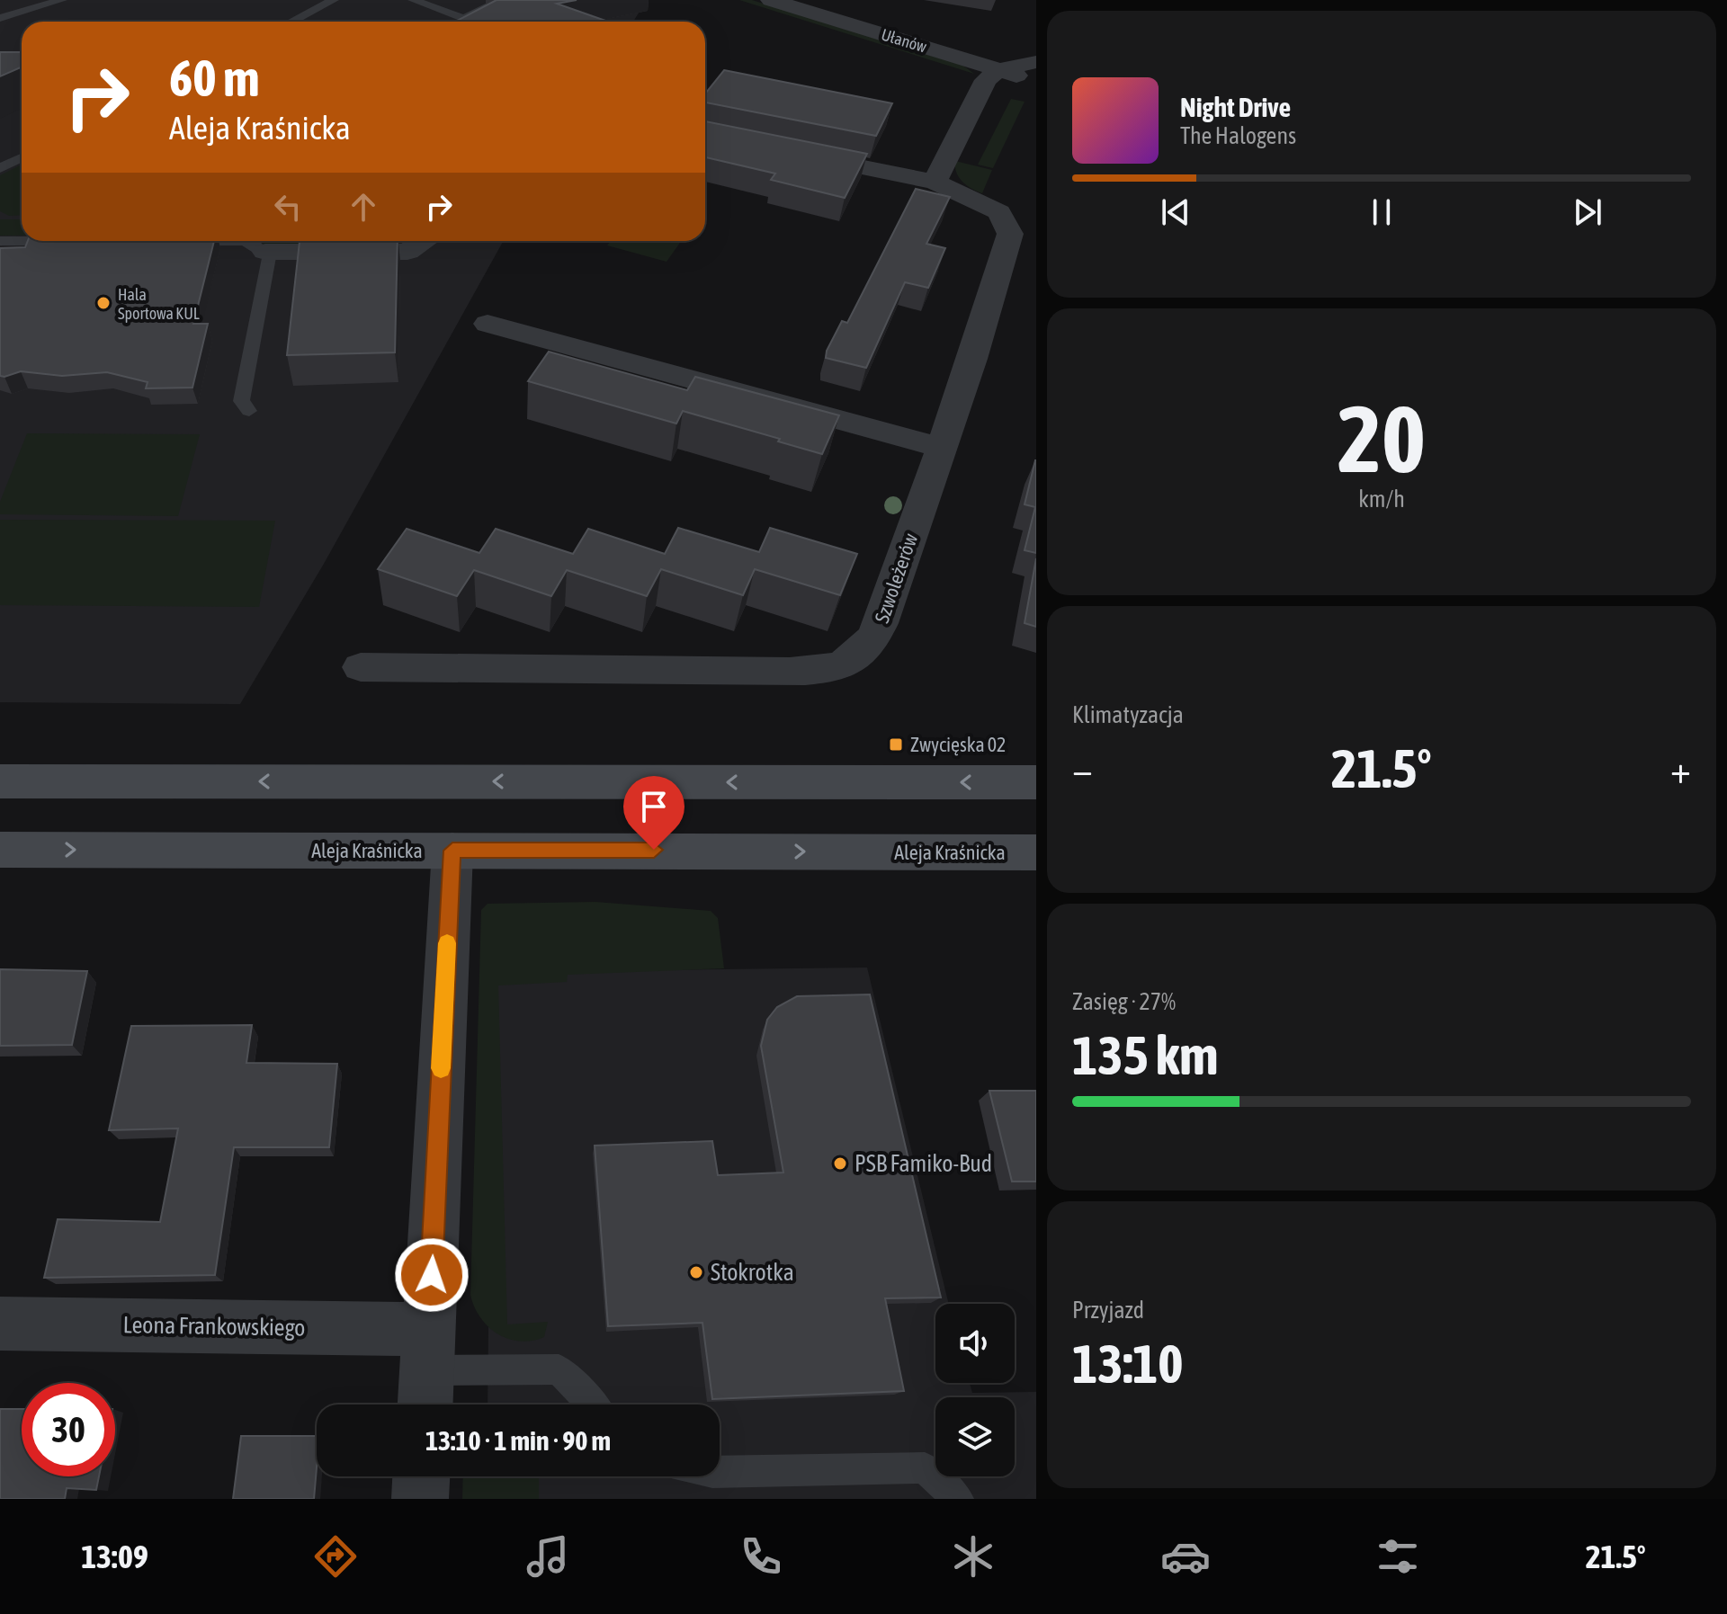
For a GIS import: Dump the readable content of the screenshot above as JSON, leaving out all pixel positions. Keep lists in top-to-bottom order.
{
  "streets": {
    "main road": ["Aleja Kraśnicka"],
    "street": ["Ułanów", "Szwoleżerów", "Leona Frankowskiego"]
  },
  "places": {
    "other": ["Hala Sportowa KUL", "PSB Famiko-Bud", "Stokrotka"],
    "transit": ["Zwycięska 02"]
  },
  "page": {
    "turn": ["60 m", "Aleja Kraśnicka"],
    "song": ["Night Drive", "The Halogens"],
    "tile": [
      ["20", "km/h"],
      "Klimatyzacja",
      ["Zasięg · 27%", "135 km"],
      ["Przyjazd", "13:10"]
    ],
    "heat": ["−", "21.5°", "+"],
    "limit": "30",
    "trip": "13:10 · 1 min · 90 m",
    "tabs": ["13:09", "21.5°"]
  }
}
